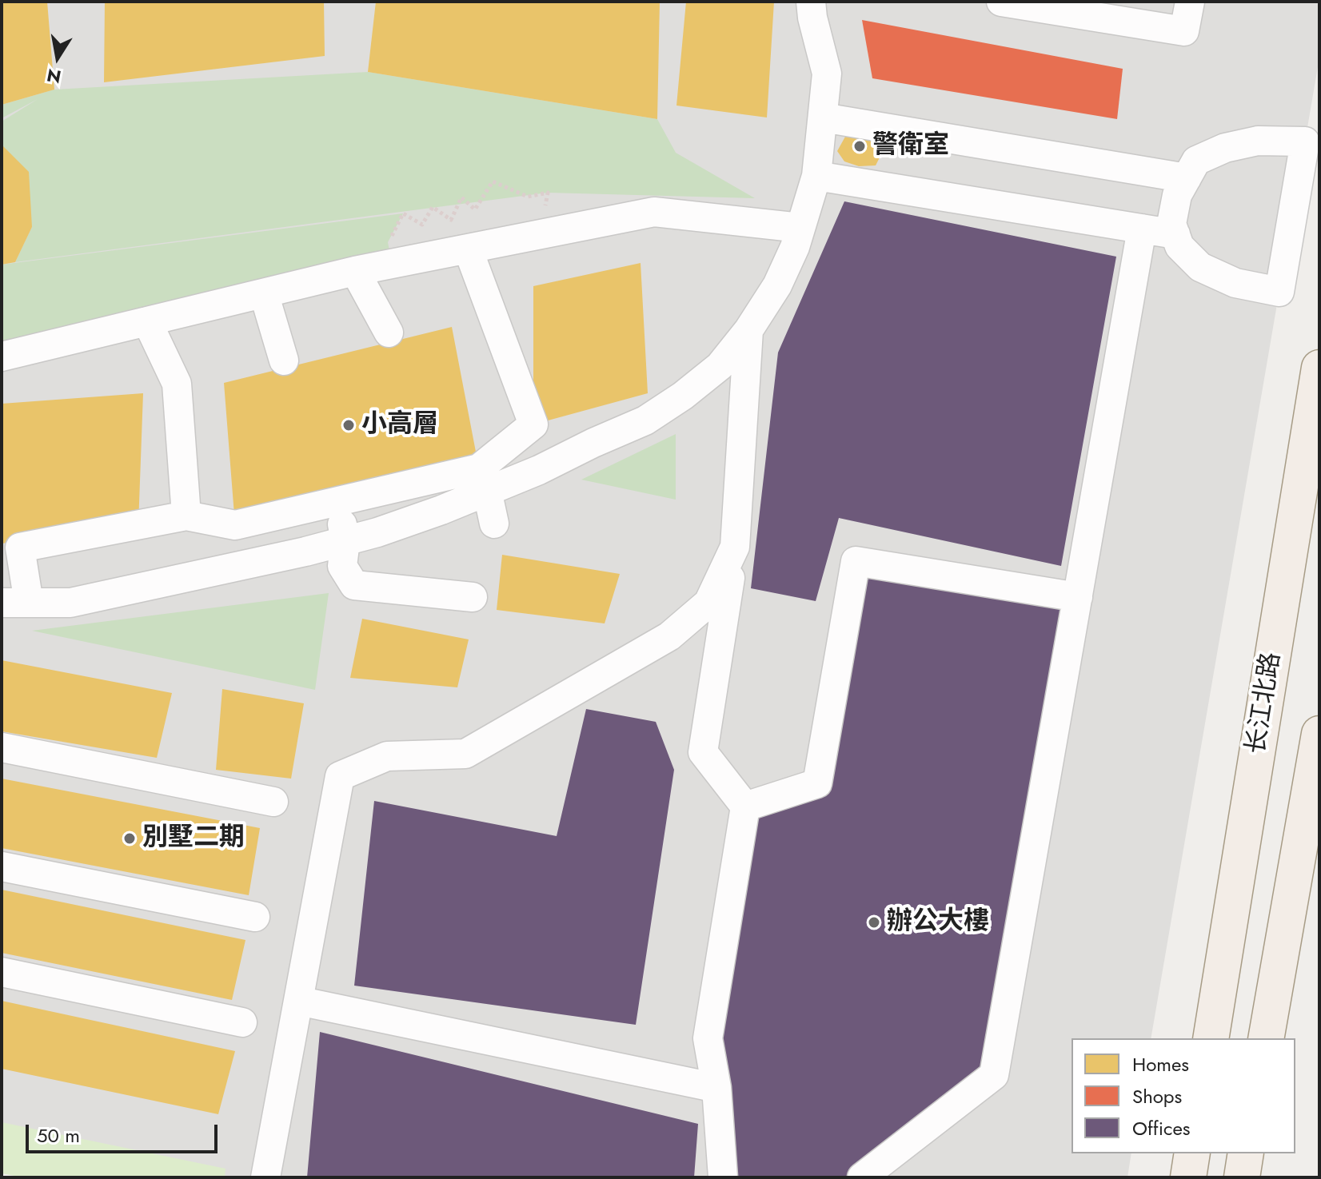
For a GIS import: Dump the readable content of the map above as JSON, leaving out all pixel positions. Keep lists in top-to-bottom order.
{
  "streets": {
    "main road": ["长江北路"]
  },
  "places": [
    "警衛室",
    "小高層",
    "別墅二期",
    "辦公大樓"
  ],
  "legend": ["Homes", "Shops", "Offices"],
  "scale_bar": "50 m",
  "north": "bottom"
}
